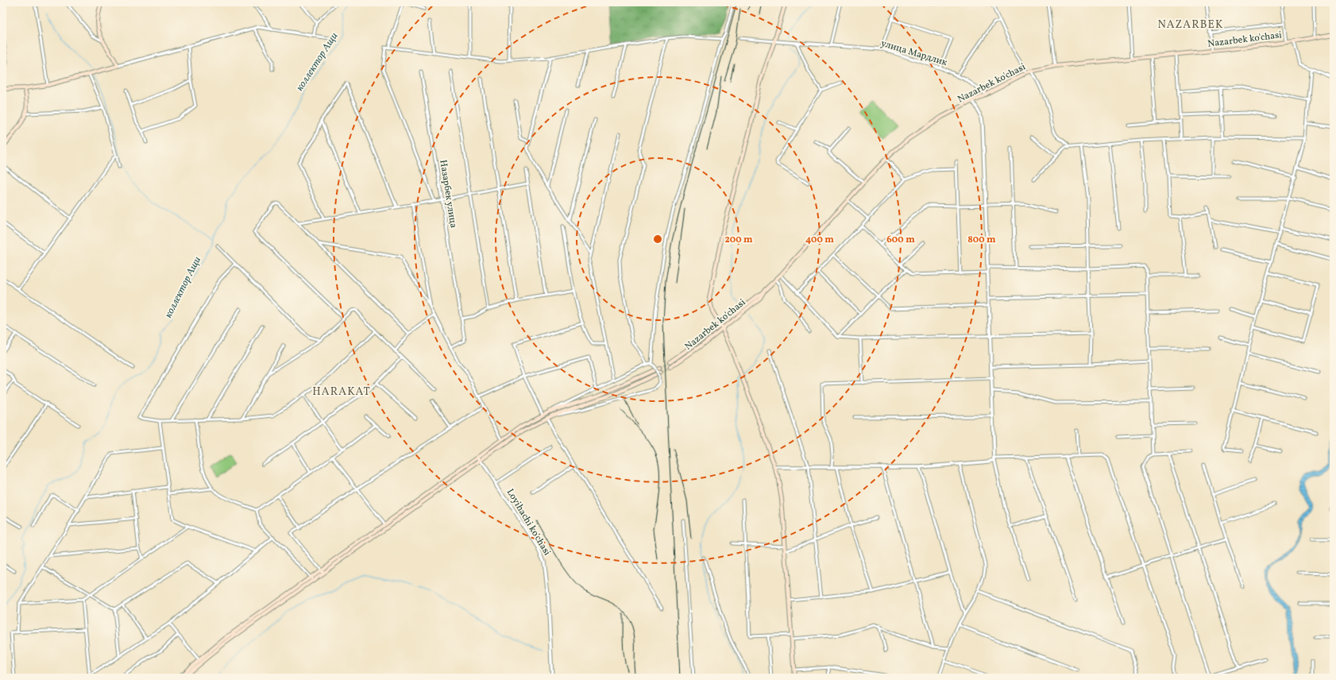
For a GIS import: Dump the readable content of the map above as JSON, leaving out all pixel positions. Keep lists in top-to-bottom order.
{
  "streets": {
    "main road": ["Nazarbek ko'chasi"],
    "street": ["улица Мардлик", "Назарбек улица", "Loyihachi ko'chasi"]
  },
  "crossings": [
    ["Nazarbek ko'chasi", "улица Мардлик"]
  ],
  "districts": ["NAZARBEK", "HARAKAT"],
  "water": ["коллектор Ащи"],
  "rings": [
    "200 m",
    "400 m",
    "600 m",
    "800 m"
  ]
}
